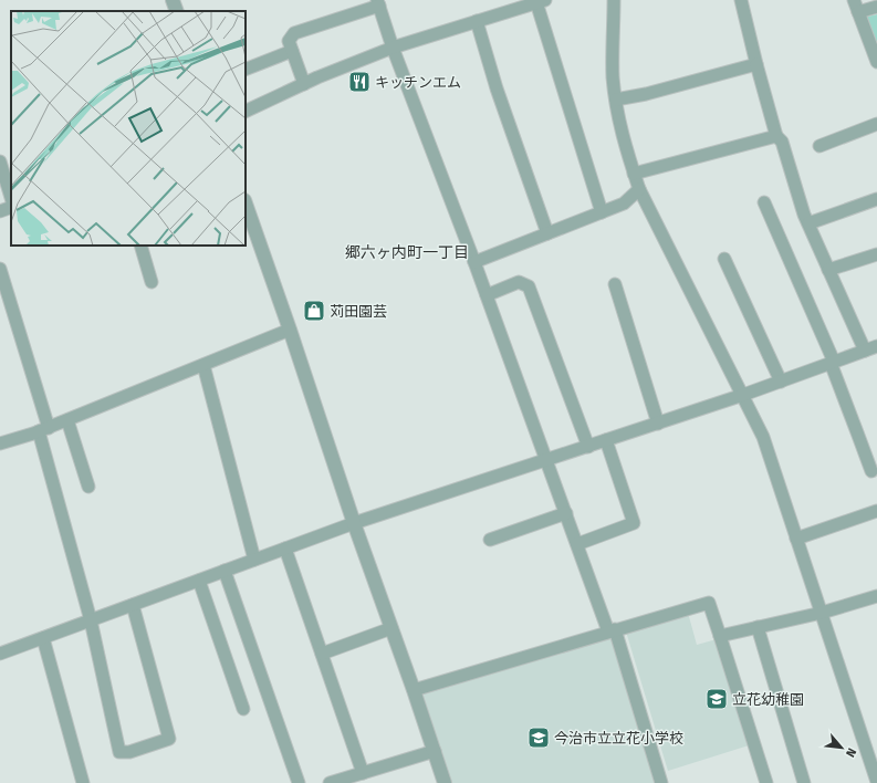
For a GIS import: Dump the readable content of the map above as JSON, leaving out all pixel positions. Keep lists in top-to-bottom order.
{
  "districts": ["郷六ヶ内町一丁目"],
  "places": {
    "restaurant": ["キッチンエム"],
    "shop": ["苅田園芸"],
    "school or university": ["立花幼稚園", "今治市立立花小学校"]
  },
  "north": "bottom right"
}
